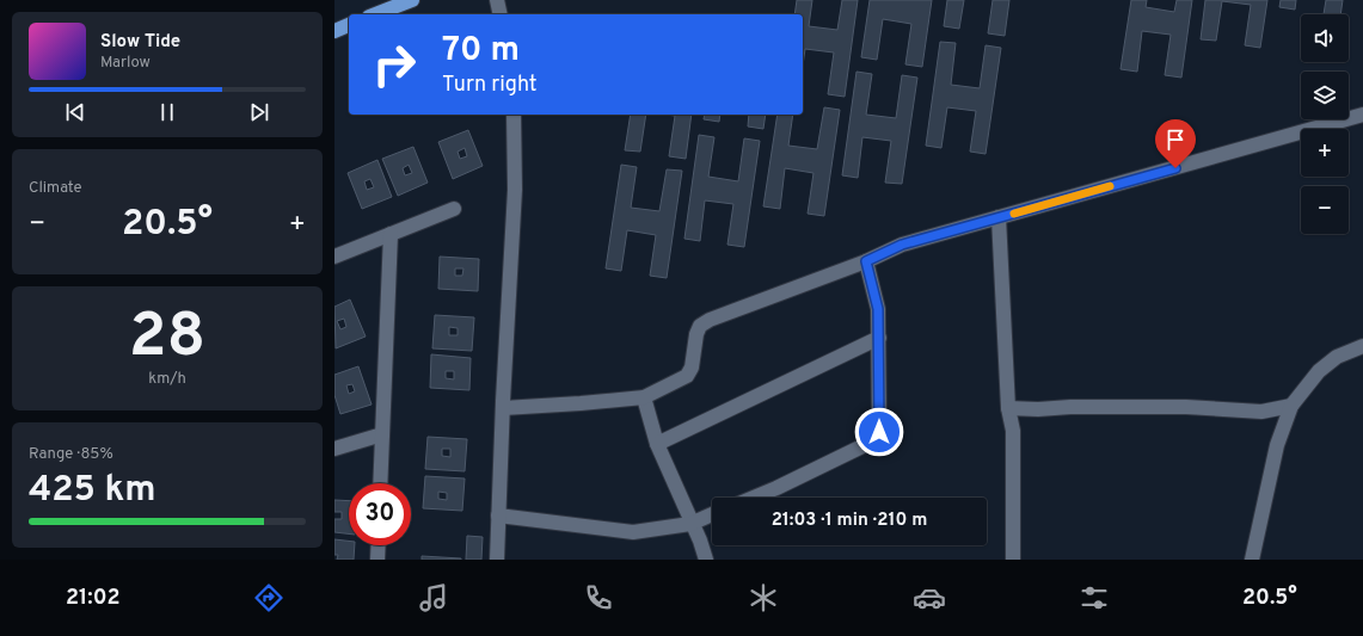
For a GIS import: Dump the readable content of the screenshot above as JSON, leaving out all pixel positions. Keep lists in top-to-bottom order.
{
  "page": {
    "map_buttons": ["+", "−"],
    "turn": ["70 m", "Turn right"],
    "song": ["Slow Tide", "Marlow"],
    "tile": [
      "Climate",
      ["28", "km/h"],
      ["Range · 85%", "425 km"]
    ],
    "heat": ["−", "20.5°", "+"],
    "limit": "30",
    "trip": "21:03 · 1 min · 210 m",
    "tabs": ["21:02", "20.5°"]
  }
}
